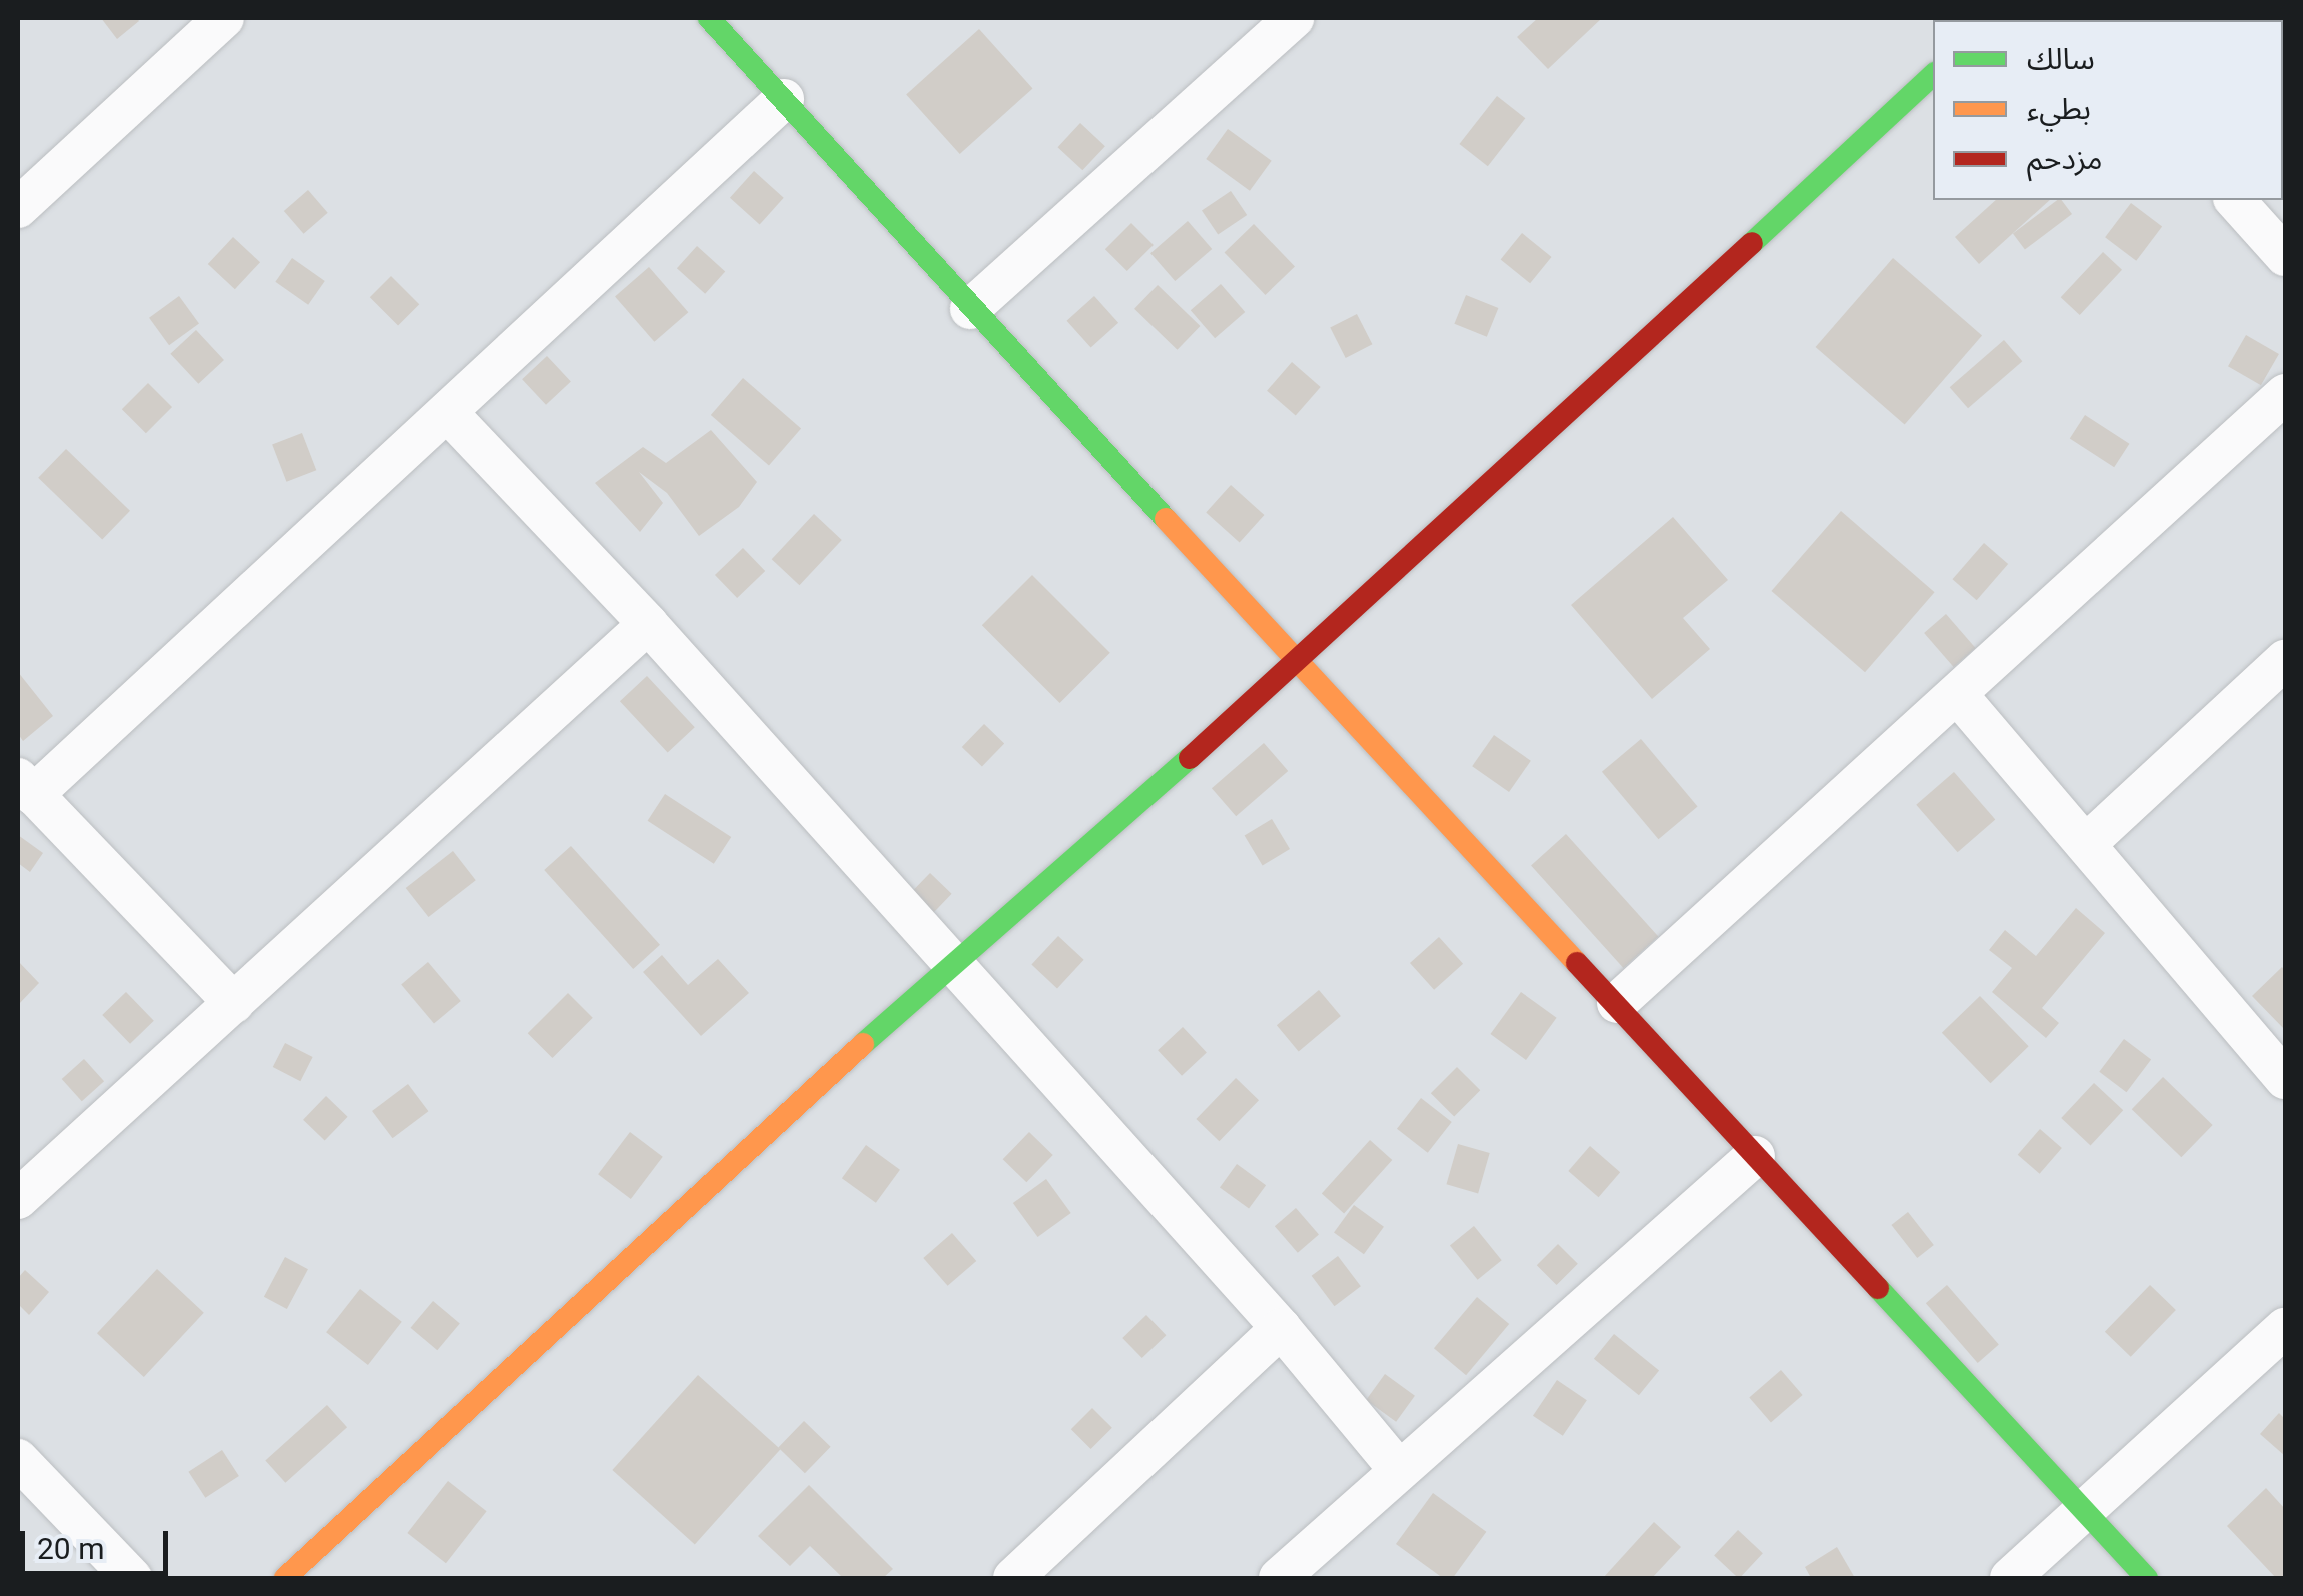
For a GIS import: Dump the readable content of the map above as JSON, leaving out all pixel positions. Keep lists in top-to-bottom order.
{
  "legend": ["سالك", "بطيء", "مزدحم"],
  "scale_bar": "20 m"
}
